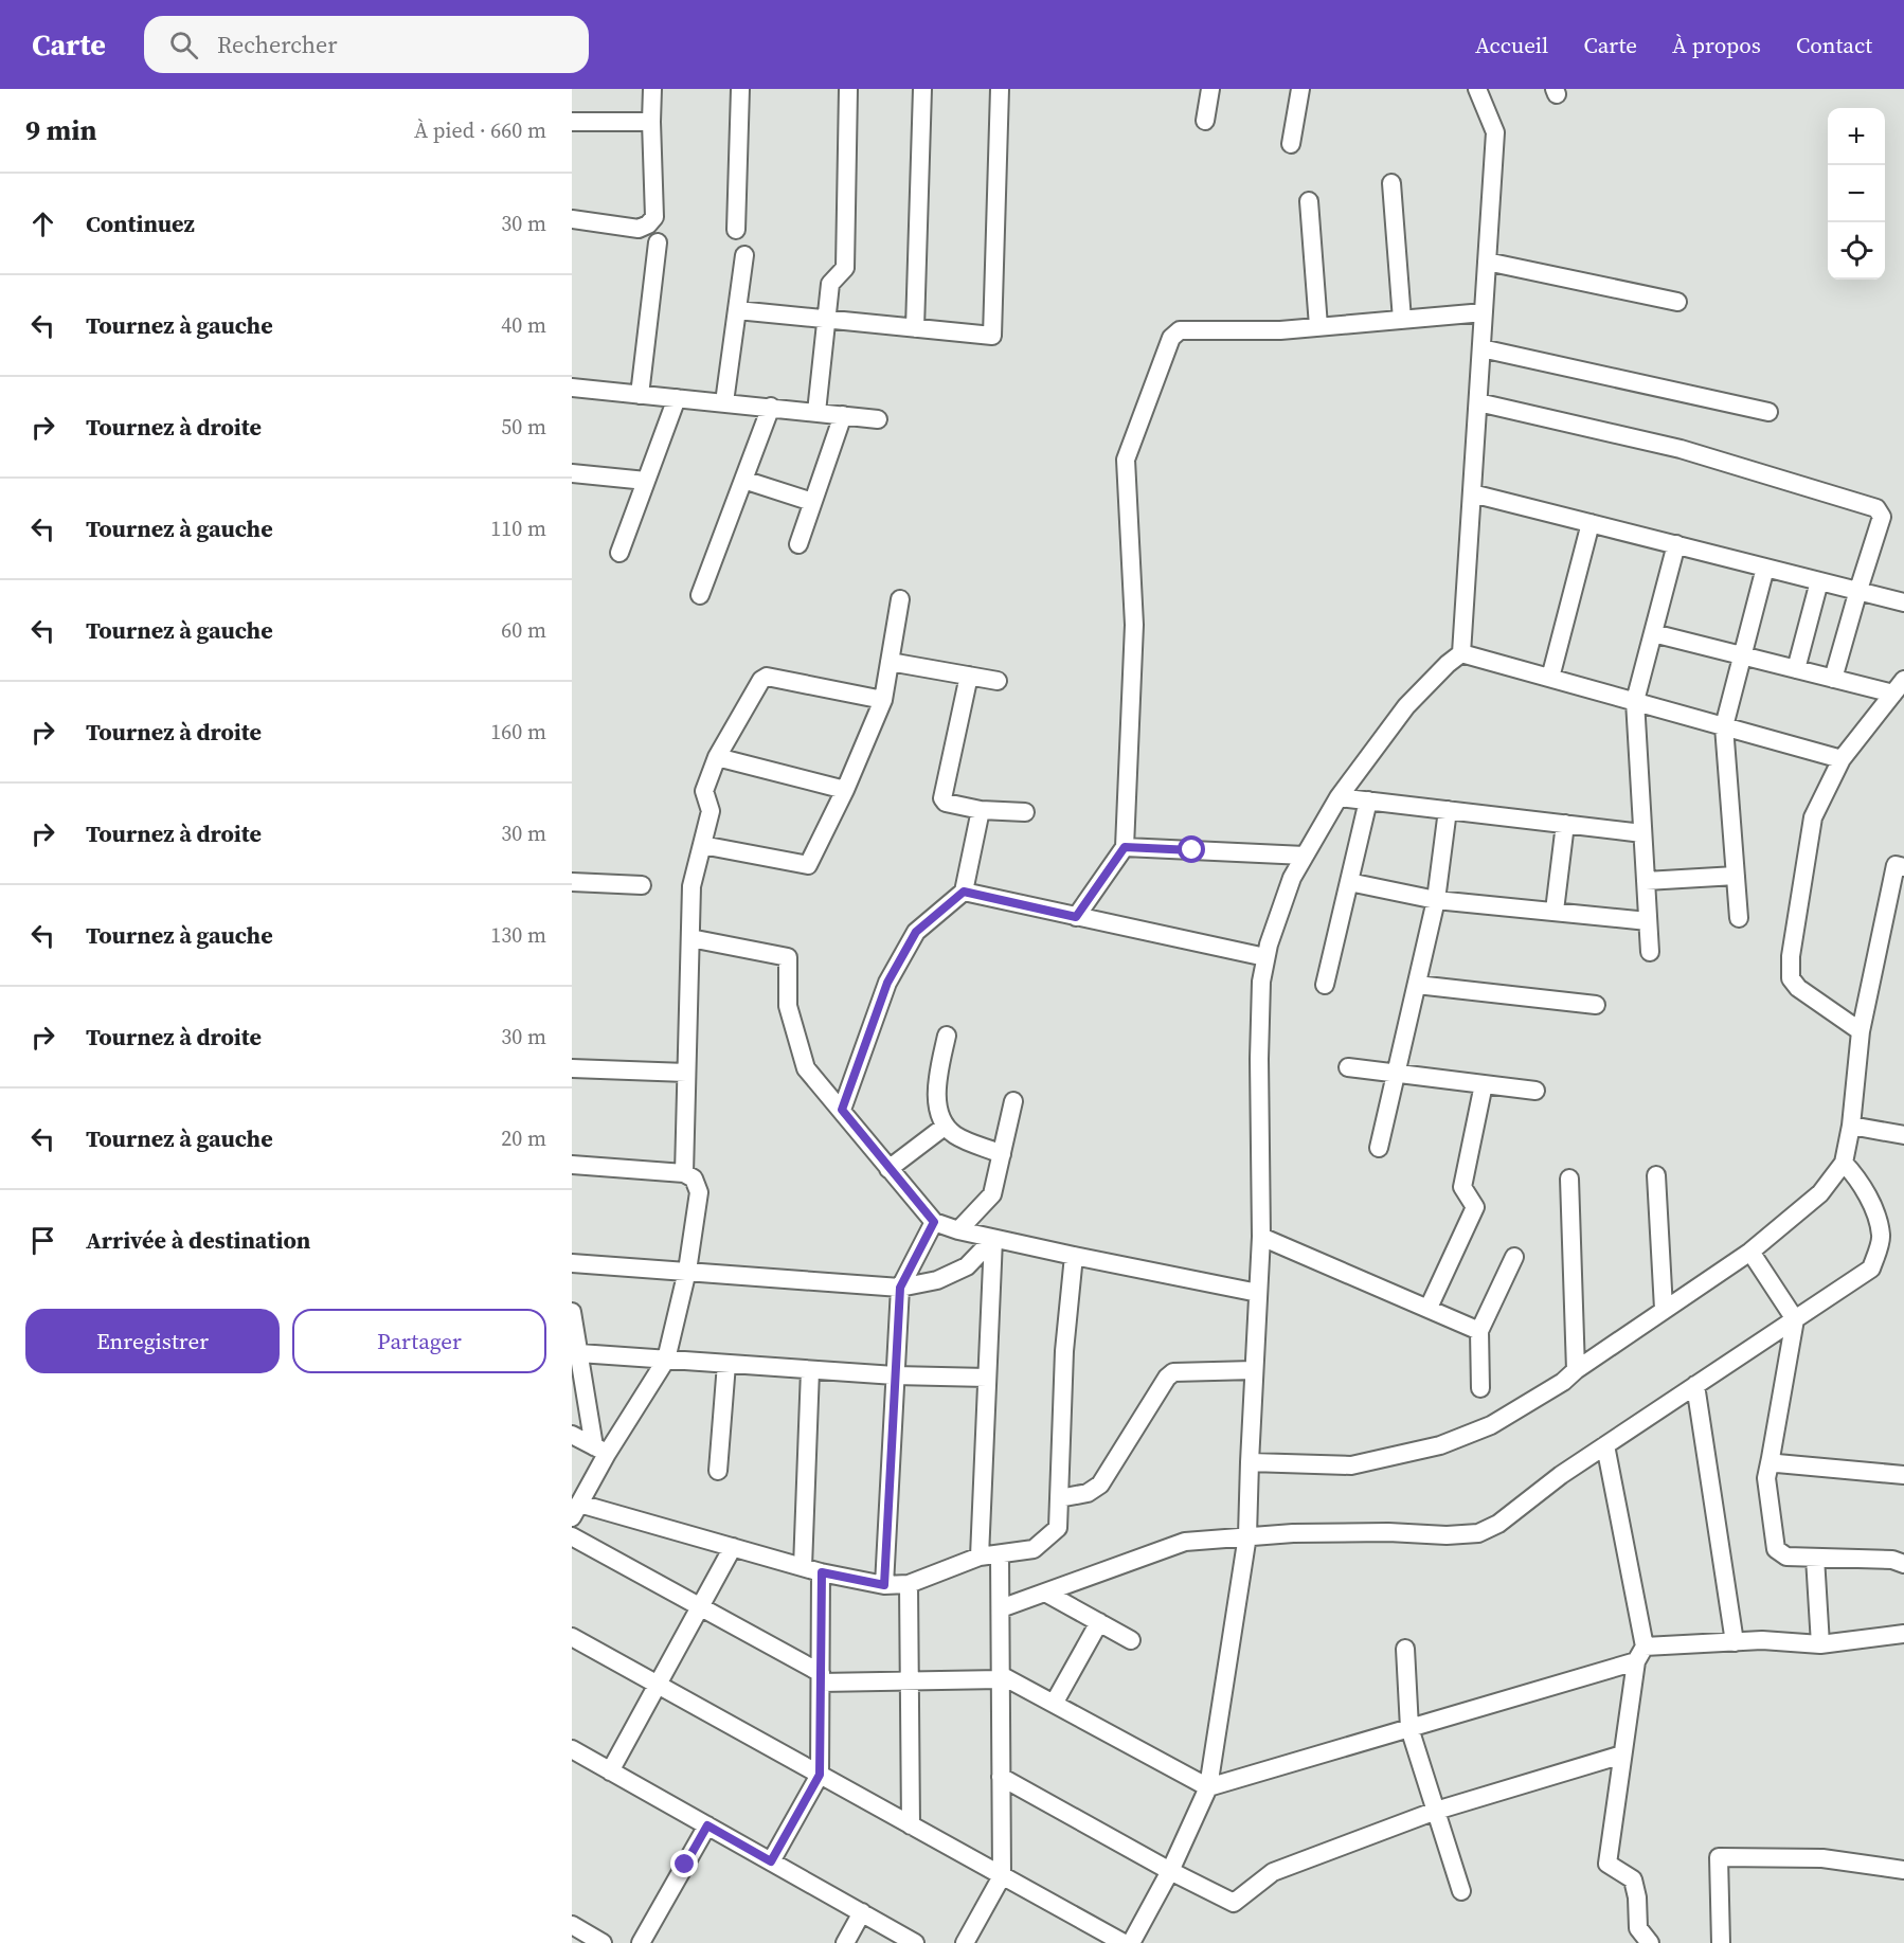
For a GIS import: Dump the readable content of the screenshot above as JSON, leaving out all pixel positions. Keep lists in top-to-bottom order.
{
  "page": {
    "header": "Carte",
    "search": "Rechercher",
    "nav": [
      "Accueil",
      "Carte",
      "À propos",
      "Contact"
    ],
    "heading": ["9 min", "À pied · 660 m"],
    "map_buttons": ["+", "−"],
    "list": [
      ["Continuez", "30 m"],
      ["Tournez à gauche", "40 m"],
      ["Tournez à droite", "50 m"],
      ["Tournez à gauche", "110 m"],
      ["Tournez à gauche", "60 m"],
      ["Tournez à droite", "160 m"],
      ["Tournez à droite", "30 m"],
      ["Tournez à gauche", "130 m"],
      ["Tournez à droite", "30 m"],
      ["Tournez à gauche", "20 m"],
      "Arrivée à destination"
    ],
    "buttons": ["Enregistrer", "Partager"]
  }
}
